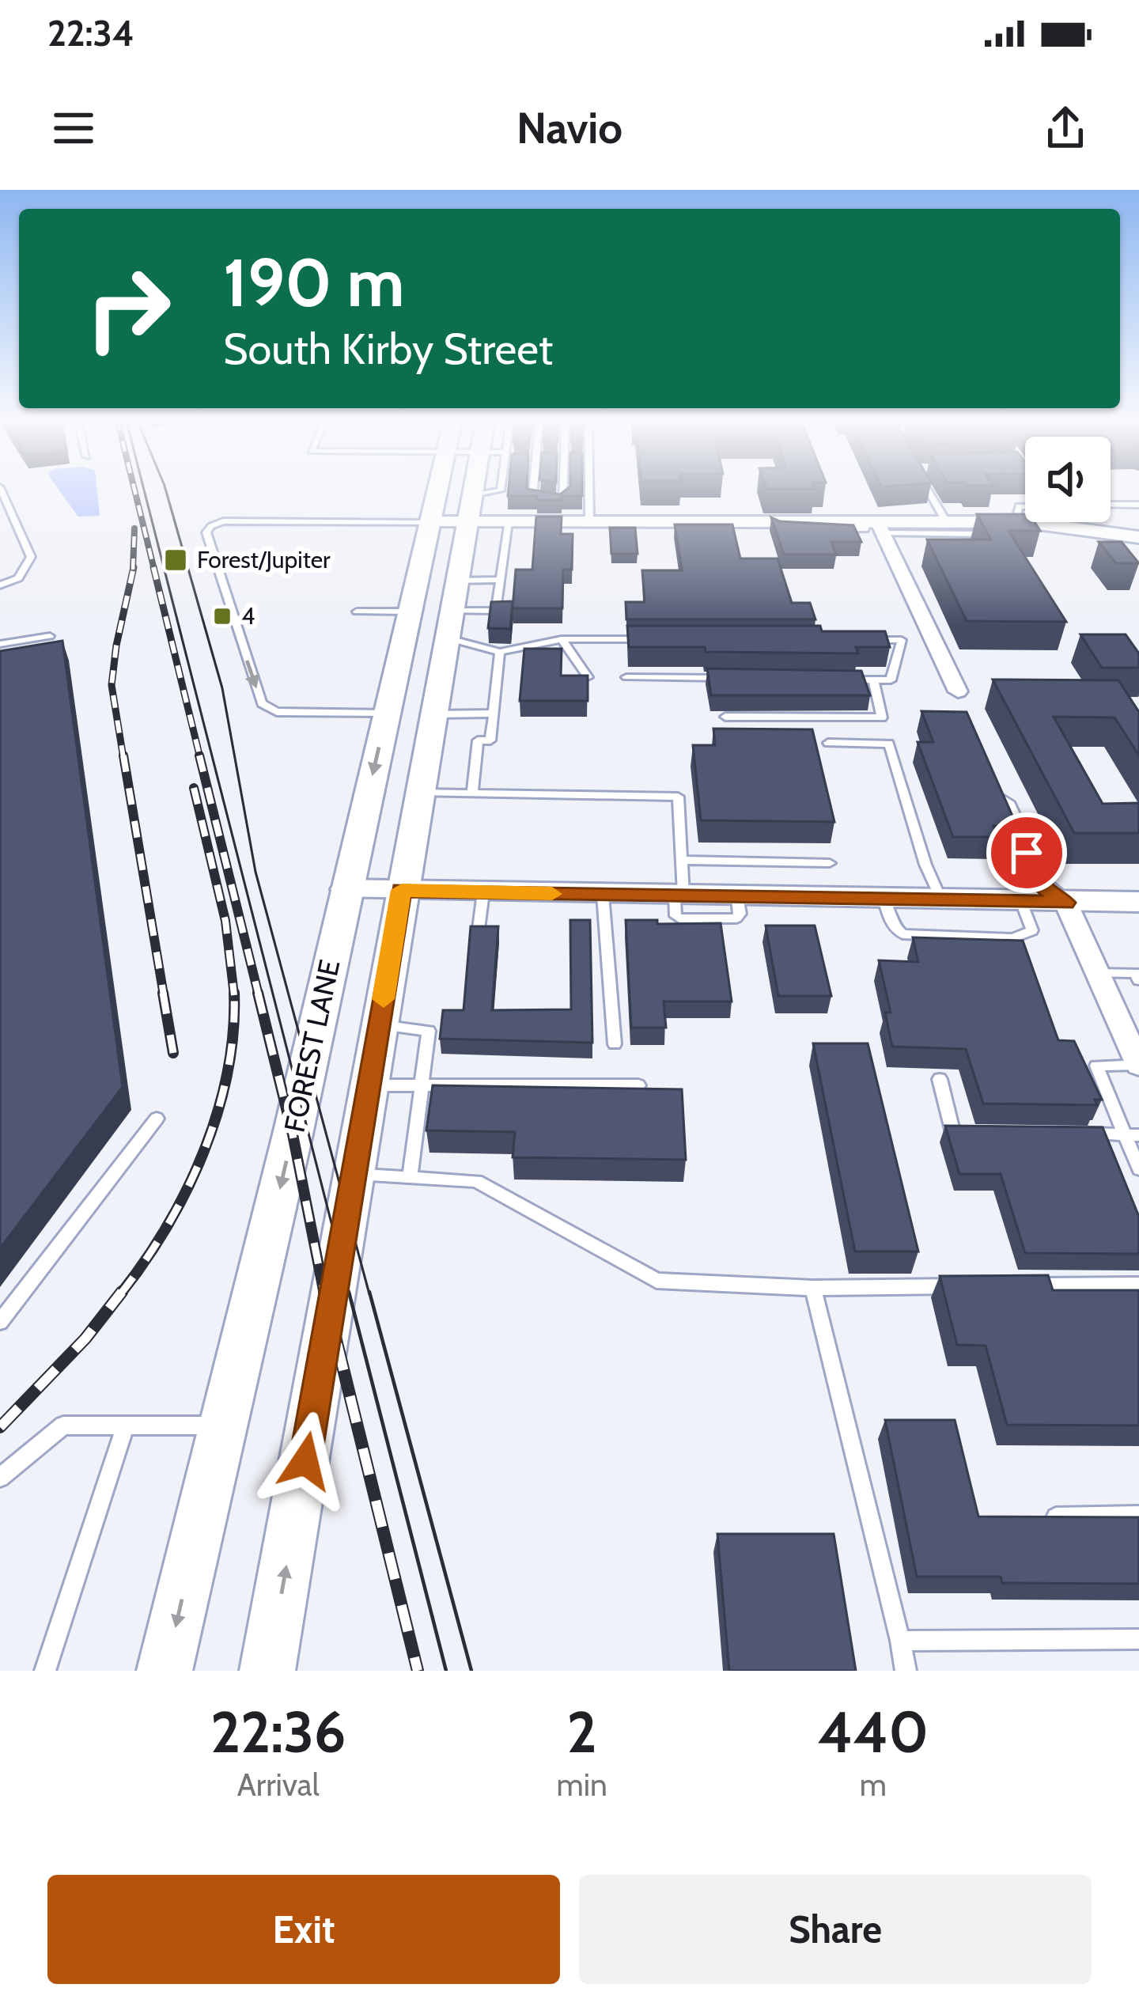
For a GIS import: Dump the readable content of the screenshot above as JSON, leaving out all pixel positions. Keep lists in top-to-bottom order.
{
  "streets": {
    "main road": ["FOREST LANE"]
  },
  "places": {
    "transit": ["Forest/Jupiter", "4"]
  },
  "page": {
    "status": "22:34",
    "header": "Navio",
    "turn": ["190 m", "South Kirby Street"],
    "eta": [
      "22:36",
      "Arrival",
      "2",
      "min",
      "440",
      "m"
    ],
    "buttons": ["Exit", "Share"]
  }
}
